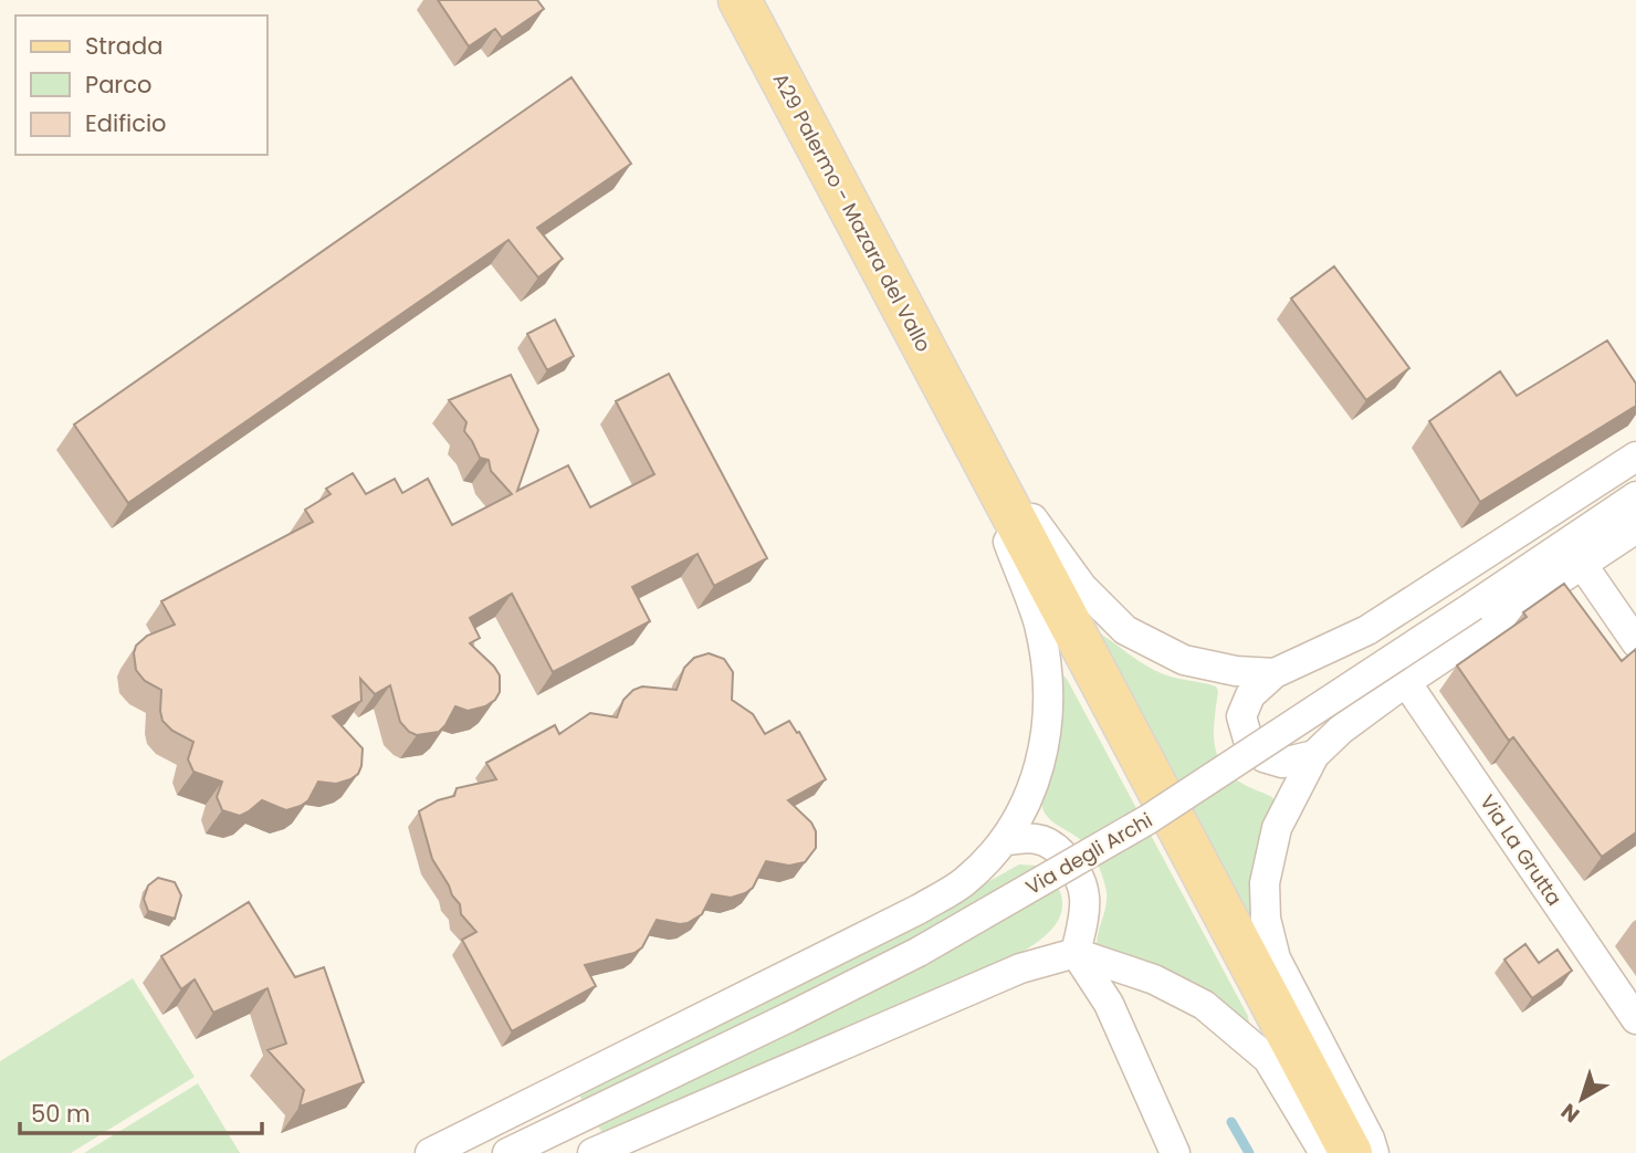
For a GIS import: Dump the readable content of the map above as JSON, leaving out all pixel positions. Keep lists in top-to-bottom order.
{
  "streets": {
    "main road": ["A29 Palermo - Mazara del Vallo"],
    "street": ["Via La Grutta", "Via degli Archi"]
  },
  "legend": ["Strada", "Parco", "Edificio"],
  "scale_bar": "50 m",
  "north": "bottom left"
}
